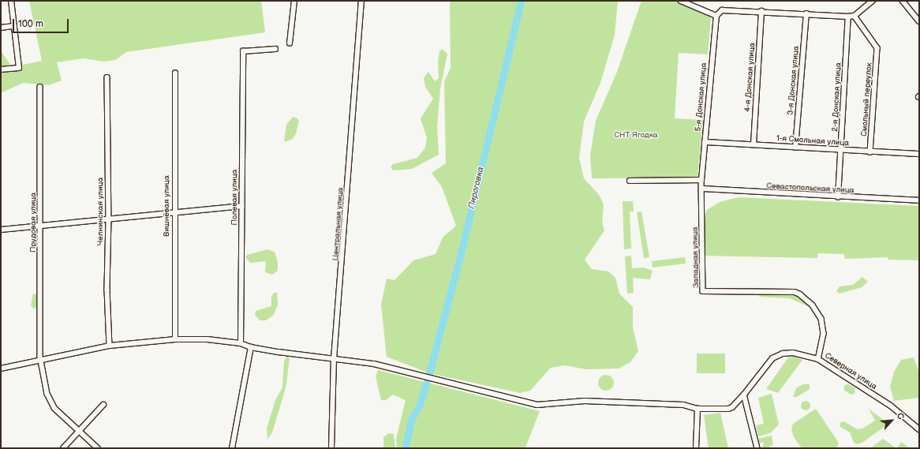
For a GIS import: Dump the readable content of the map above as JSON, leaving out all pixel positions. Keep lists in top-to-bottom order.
{
  "streets": {
    "street": [
      "4-я Донская улица",
      "3-я Донская улица",
      "5-я Донская улица",
      "2-я Донская улица",
      "Смольный переулок",
      "1-я Смольная улица",
      "Севастопольская улица",
      "Полевая улица",
      "Вишнёвая улица",
      "Челнинская улица",
      "Прудовая улица",
      "Центральная улица",
      "Западная улица",
      "Северная улица"
    ]
  },
  "crossings": [
    ["4-я Донская улица", "1-я Смольная улица"],
    ["3-я Донская улица", "1-я Смольная улица"],
    ["5-я Донская улица", "1-я Смольная улица"],
    ["5-я Донская улица", "Западная улица"],
    ["2-я Донская улица", "1-я Смольная улица"],
    ["2-я Донская улица", "Севастопольская улица"],
    ["Смольный переулок", "1-я Смольная улица"],
    ["Севастопольская улица", "Западная улица"],
    ["Полевая улица", "Северная улица"],
    ["Вишнёвая улица", "Северная улица"],
    ["Челнинская улица", "Северная улица"],
    ["Прудовая улица", "Северная улица"],
    ["Центральная улица", "Северная улица"],
    ["Западная улица", "Северная улица"]
  ],
  "water": ["Пироговка"],
  "parks": ["СНТ Ягодка"],
  "scale_bar": "100 m",
  "north": "top right"
}
